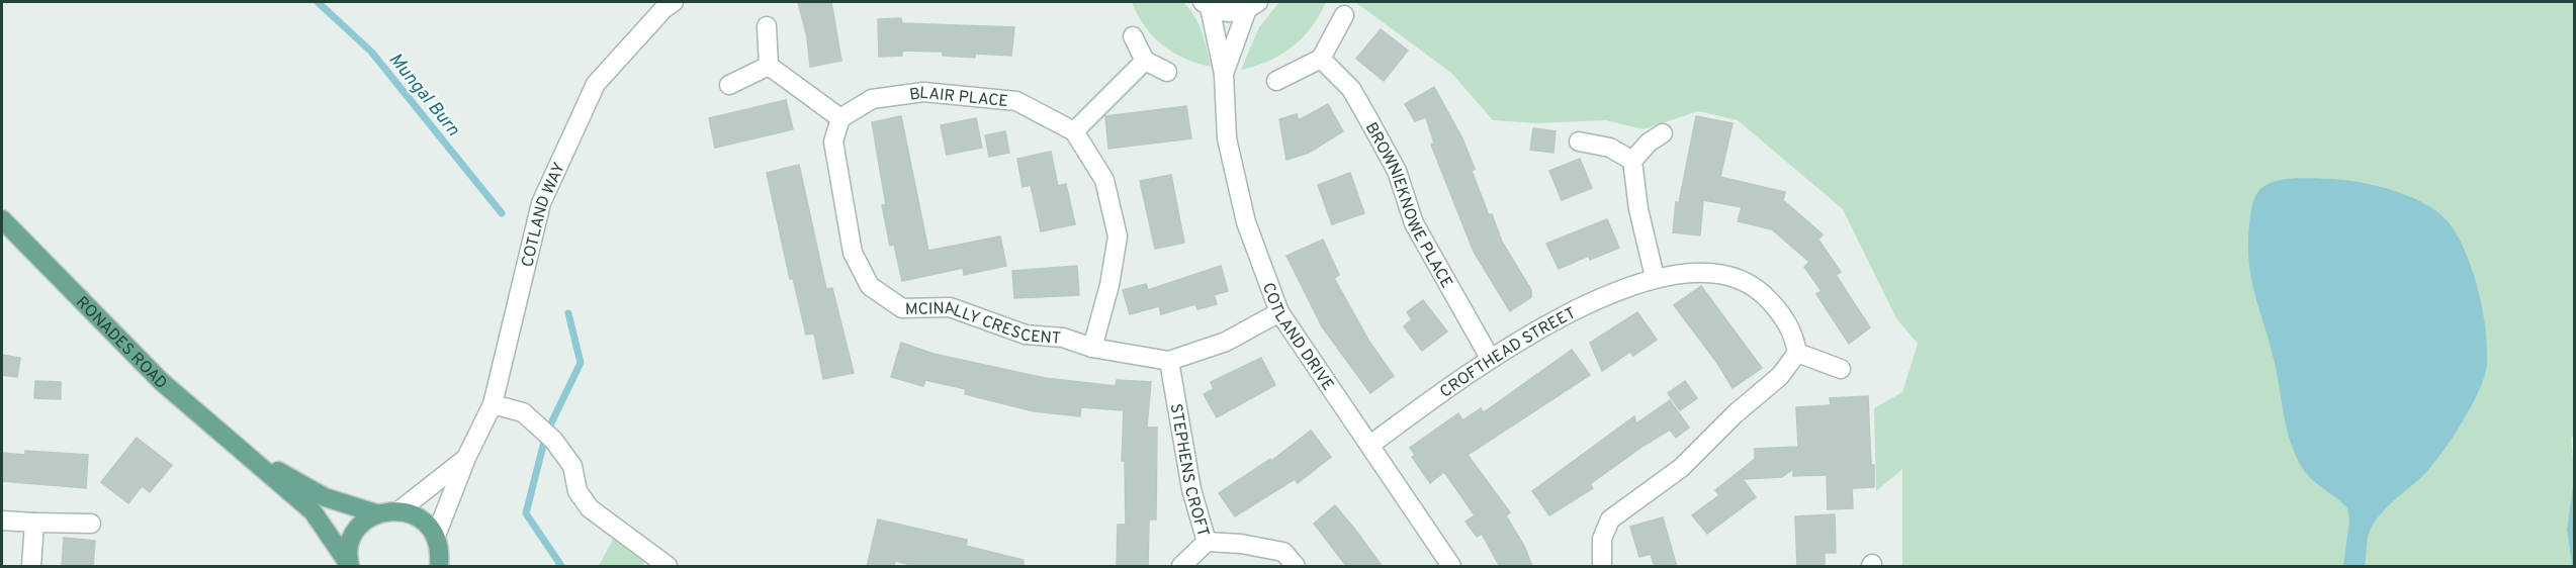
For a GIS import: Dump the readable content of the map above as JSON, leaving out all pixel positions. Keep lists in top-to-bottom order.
{
  "streets": {
    "main road": ["RONADES ROAD"],
    "street": [
      "BLAIR PLACE",
      "BROWNIEKNOWE PLACE",
      "COTLAND WAY",
      "MCINALLY CRESCENT",
      "COTLAND DRIVE",
      "CROFTHEAD STREET",
      "STEPHENS CROFT"
    ]
  },
  "crossings": [
    ["BLAIR PLACE", "MCINALLY CRESCENT"],
    ["BROWNIEKNOWE PLACE", "CROFTHEAD STREET"],
    ["MCINALLY CRESCENT", "COTLAND DRIVE"],
    ["MCINALLY CRESCENT", "STEPHENS CROFT"],
    ["COTLAND DRIVE", "CROFTHEAD STREET"]
  ],
  "water": ["Mungal Burn"]
}
